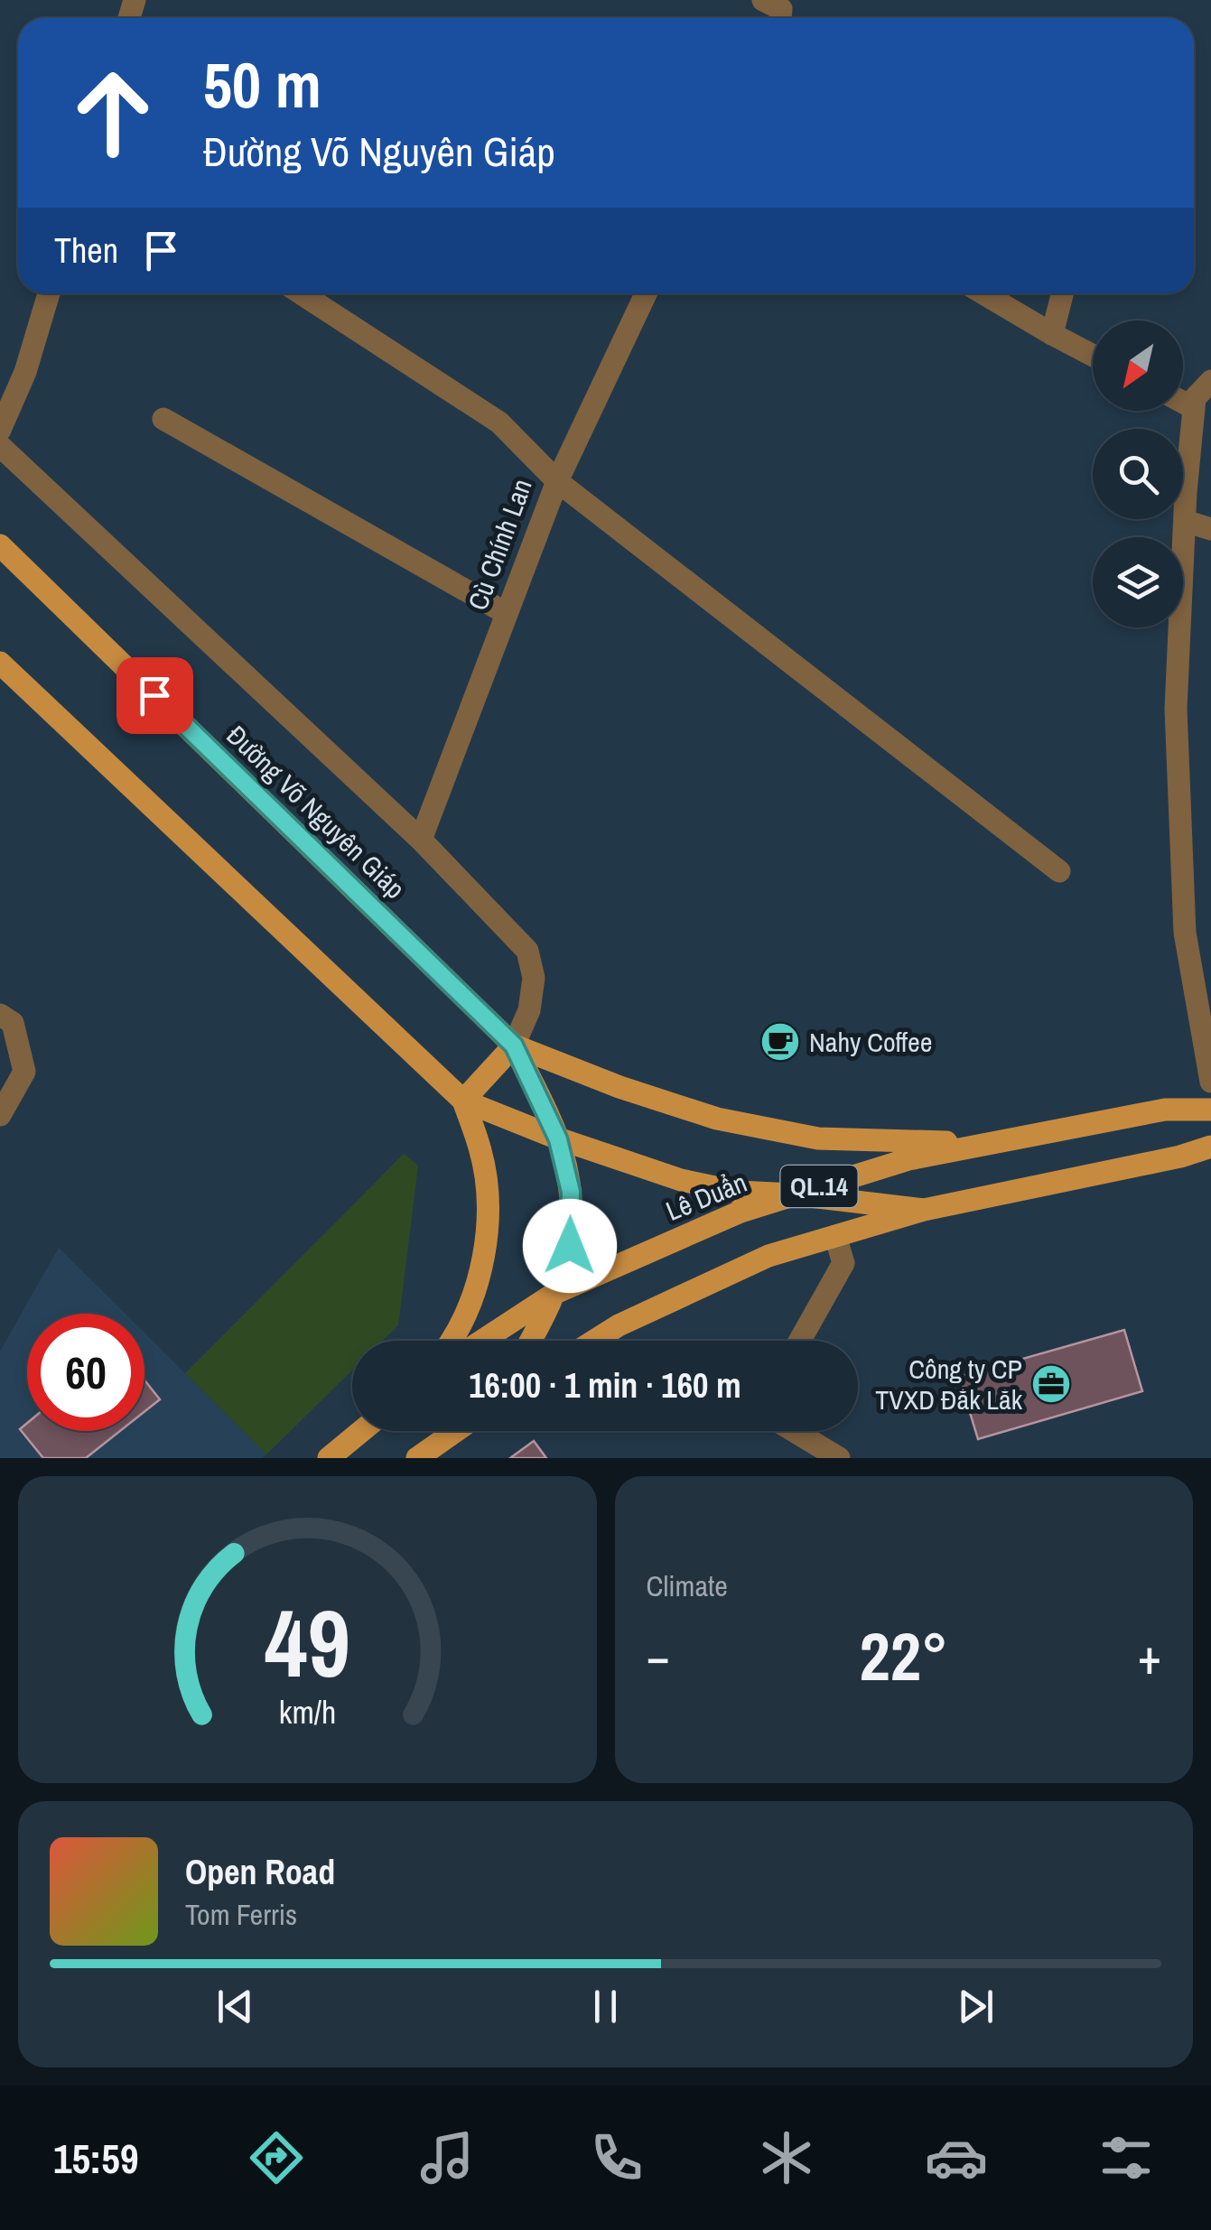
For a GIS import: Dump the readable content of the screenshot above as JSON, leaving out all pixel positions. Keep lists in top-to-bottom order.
{
  "streets": {
    "main road": ["Đường Võ Nguyên Giáp", "QL.14", "Lê Duẩn"],
    "street": ["Cù Chính Lan"]
  },
  "places": {
    "cafe": ["Nahy Coffee"],
    "office": ["Công ty CP TVXD Đăk Lăk"]
  },
  "north": "bottom left",
  "page": {
    "turn": ["50 m", "Đường Võ Nguyên Giáp"],
    "then": "Then",
    "limit": "60",
    "trip": "16:00 · 1 min · 160 m",
    "tile": "Climate",
    "heat": ["−", "22°", "+"],
    "song": ["Open Road", "Tom Ferris"],
    "tabs": "15:59",
    "gauge": ["49", "km/h"]
  }
}
